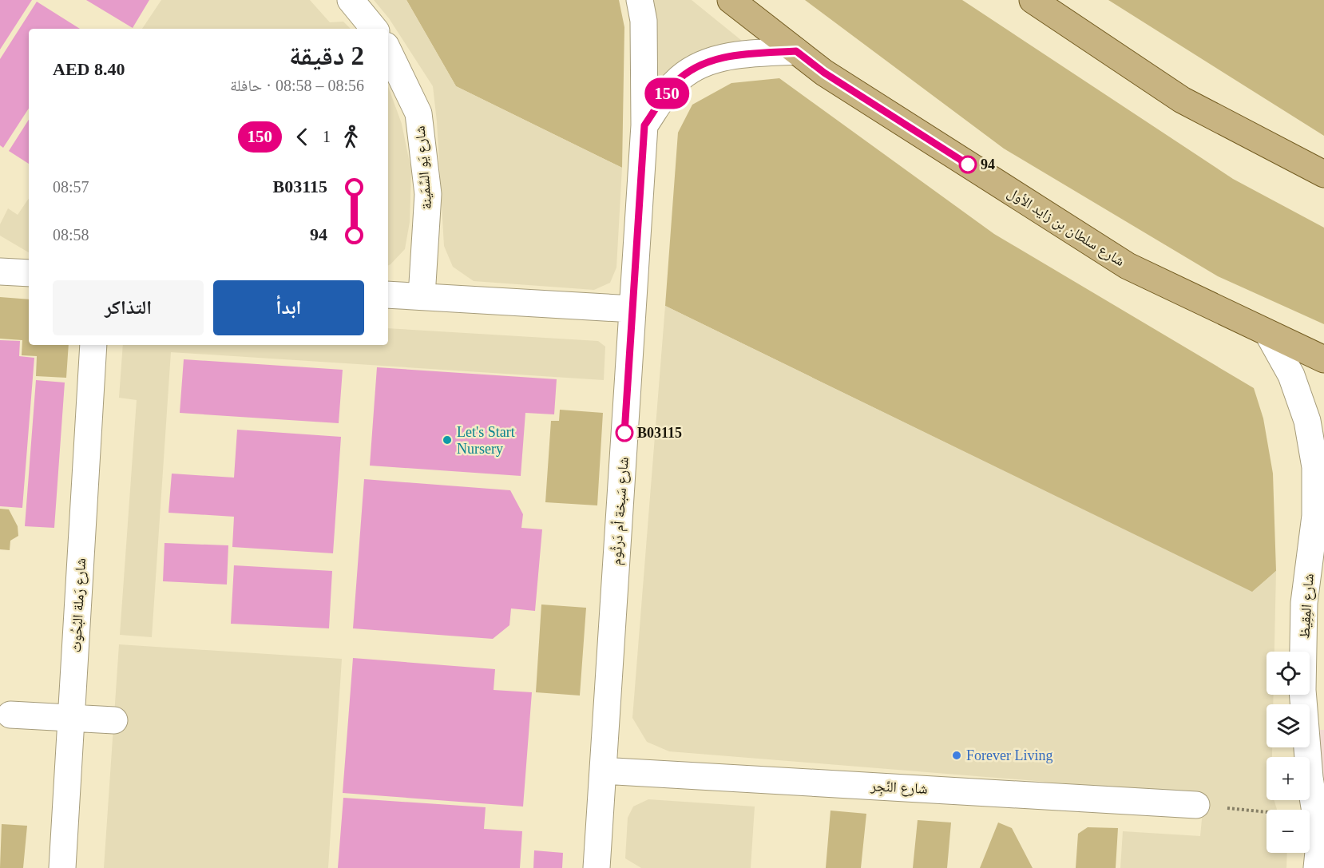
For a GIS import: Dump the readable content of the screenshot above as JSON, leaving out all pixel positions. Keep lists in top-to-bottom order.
{
  "streets": {
    "main road": ["شارع سلطان بن زايد الأول"],
    "street": [
      "شارع يَو السِّمَينة",
      "شارع سَبخة أم دَرثُوم",
      "شارع رَملة البُحُوث",
      "شارع المِقِيظ",
      "شارع النِّجِر"
    ]
  },
  "crossings": [
    ["شارع سلطان بن زايد الأول", "شارع المِقِيظ"],
    ["شارع سَبخة أم دَرثُوم", "شارع النِّجِر"]
  ],
  "places": [
    "94",
    "B03115",
    "Let's Start Nursery",
    "Forever Living"
  ],
  "lines": ["bus line 150"],
  "page": {
    "on_map": "150",
    "heading": ["2 دقيقة", "08:56 – 08:58 · حافلة", "AED 8.40"],
    "legs": ["1", "150"],
    "list": [
      {
        "name": "B03115",
        "value": "08:57"
      },
      {
        "name": "94",
        "value": "08:58"
      }
    ],
    "buttons": ["ابدأ", "التذاكر"],
    "map_buttons": ["+", "−"]
  }
}
